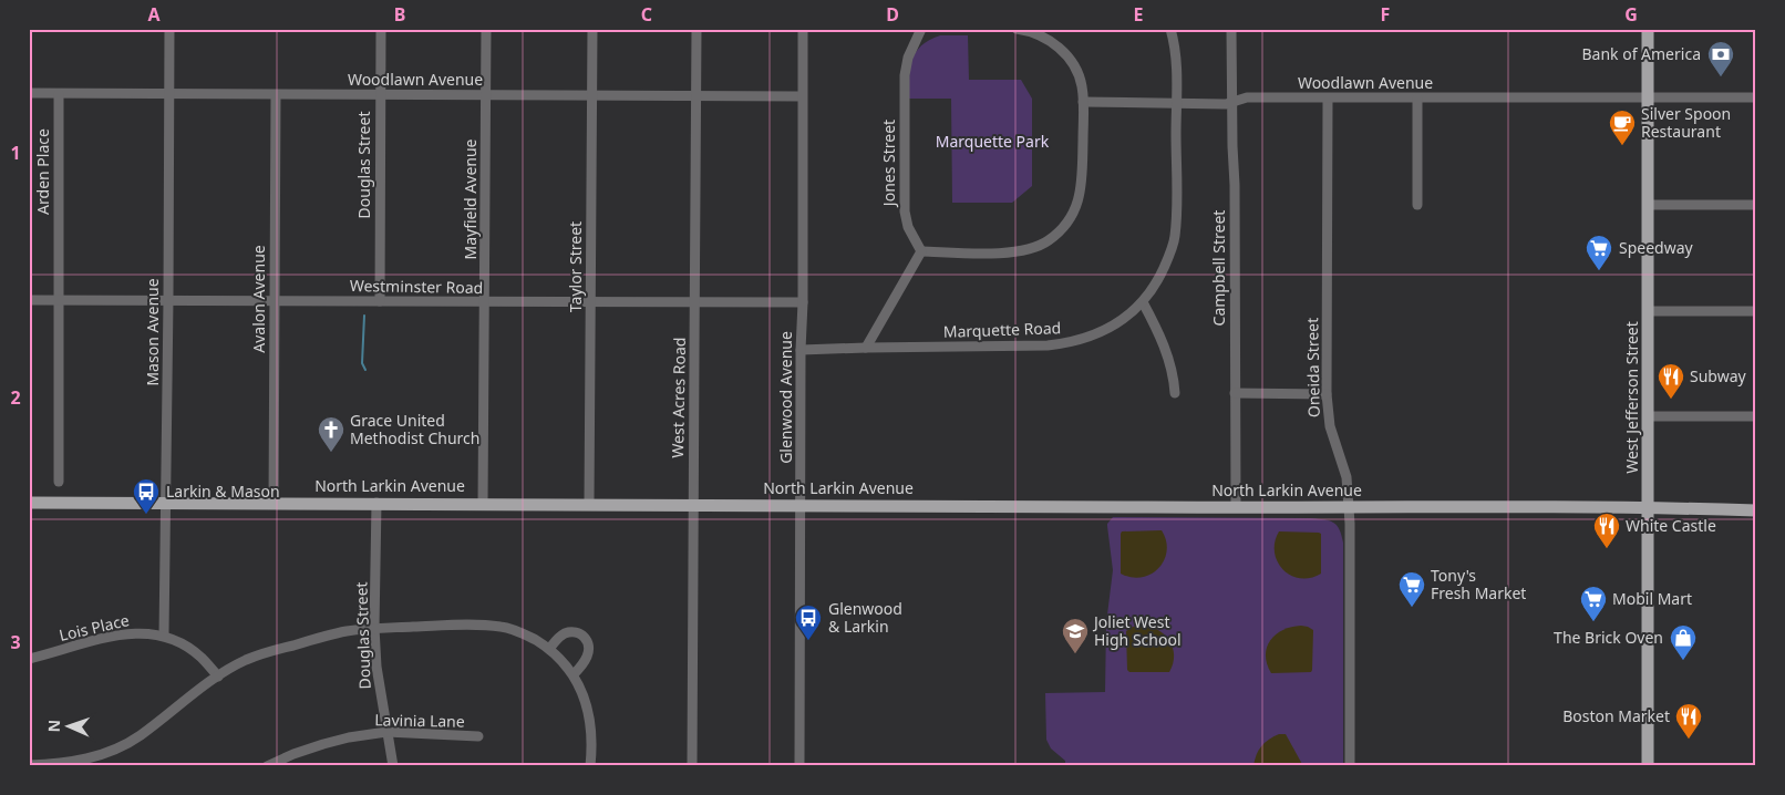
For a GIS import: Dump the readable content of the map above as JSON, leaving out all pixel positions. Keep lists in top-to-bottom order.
{
  "streets": {
    "main road": ["West Jefferson Street", "North Larkin Avenue"],
    "street": [
      "Woodlawn Avenue",
      "Jones Street",
      "Douglas Street",
      "Arden Place",
      "Mayfield Avenue",
      "Taylor Street",
      "Campbell Street",
      "Westminster Road",
      "Avalon Avenue",
      "Marquette Road",
      "Mason Avenue",
      "Oneida Street",
      "West Acres Road",
      "Glenwood Avenue",
      "Lois Place",
      "Lavinia Lane"
    ]
  },
  "crossings": [
    ["Woodlawn Avenue", "Douglas Street"],
    ["Woodlawn Avenue", "Arden Place"],
    ["Woodlawn Avenue", "Mayfield Avenue"],
    ["Woodlawn Avenue", "Taylor Street"],
    ["Woodlawn Avenue", "Campbell Street"],
    ["Woodlawn Avenue", "Avalon Avenue"],
    ["Woodlawn Avenue", "Marquette Road"],
    ["Woodlawn Avenue", "Mason Avenue"],
    ["Woodlawn Avenue", "Oneida Street"],
    ["Woodlawn Avenue", "West Acres Road"],
    ["Woodlawn Avenue", "Glenwood Avenue"],
    ["Woodlawn Avenue", "West Jefferson Street"],
    ["Douglas Street", "Westminster Road"],
    ["Douglas Street", "North Larkin Avenue"],
    ["Douglas Street", "Lavinia Lane"],
    ["Arden Place", "Westminster Road"],
    ["Mayfield Avenue", "Westminster Road"],
    ["Mayfield Avenue", "North Larkin Avenue"],
    ["Taylor Street", "Westminster Road"],
    ["Taylor Street", "North Larkin Avenue"],
    ["Campbell Street", "North Larkin Avenue"],
    ["Westminster Road", "Avalon Avenue"],
    ["Westminster Road", "Mason Avenue"],
    ["Westminster Road", "West Acres Road"],
    ["Westminster Road", "Glenwood Avenue"],
    ["Avalon Avenue", "North Larkin Avenue"],
    ["Marquette Road", "Glenwood Avenue"],
    ["Mason Avenue", "North Larkin Avenue"],
    ["Mason Avenue", "Lois Place"],
    ["Oneida Street", "North Larkin Avenue"],
    ["West Acres Road", "North Larkin Avenue"],
    ["Glenwood Avenue", "North Larkin Avenue"],
    ["West Jefferson Street", "North Larkin Avenue"]
  ],
  "parks": ["Marquette Park"],
  "places": {
    "bank": ["Bank of America"],
    "cafe": ["Silver Spoon Restaurant"],
    "supermarket": ["Speedway", "Tony's Fresh Market", "Mobil Mart"],
    "restaurant": ["Subway", "White Castle", "Boston Market"],
    "church": ["Grace United Methodist Church"],
    "bus stop": ["Larkin & Mason", "Glenwood & Larkin"],
    "school or university": ["Joliet West High School"],
    "shop": ["The Brick Oven"]
  },
  "north": "left",
  "grid": {
    "columns": [
      "A",
      "B",
      "C",
      "D",
      "E",
      "F",
      "G"
    ],
    "rows": ["1", "2", "3"]
  }
}
